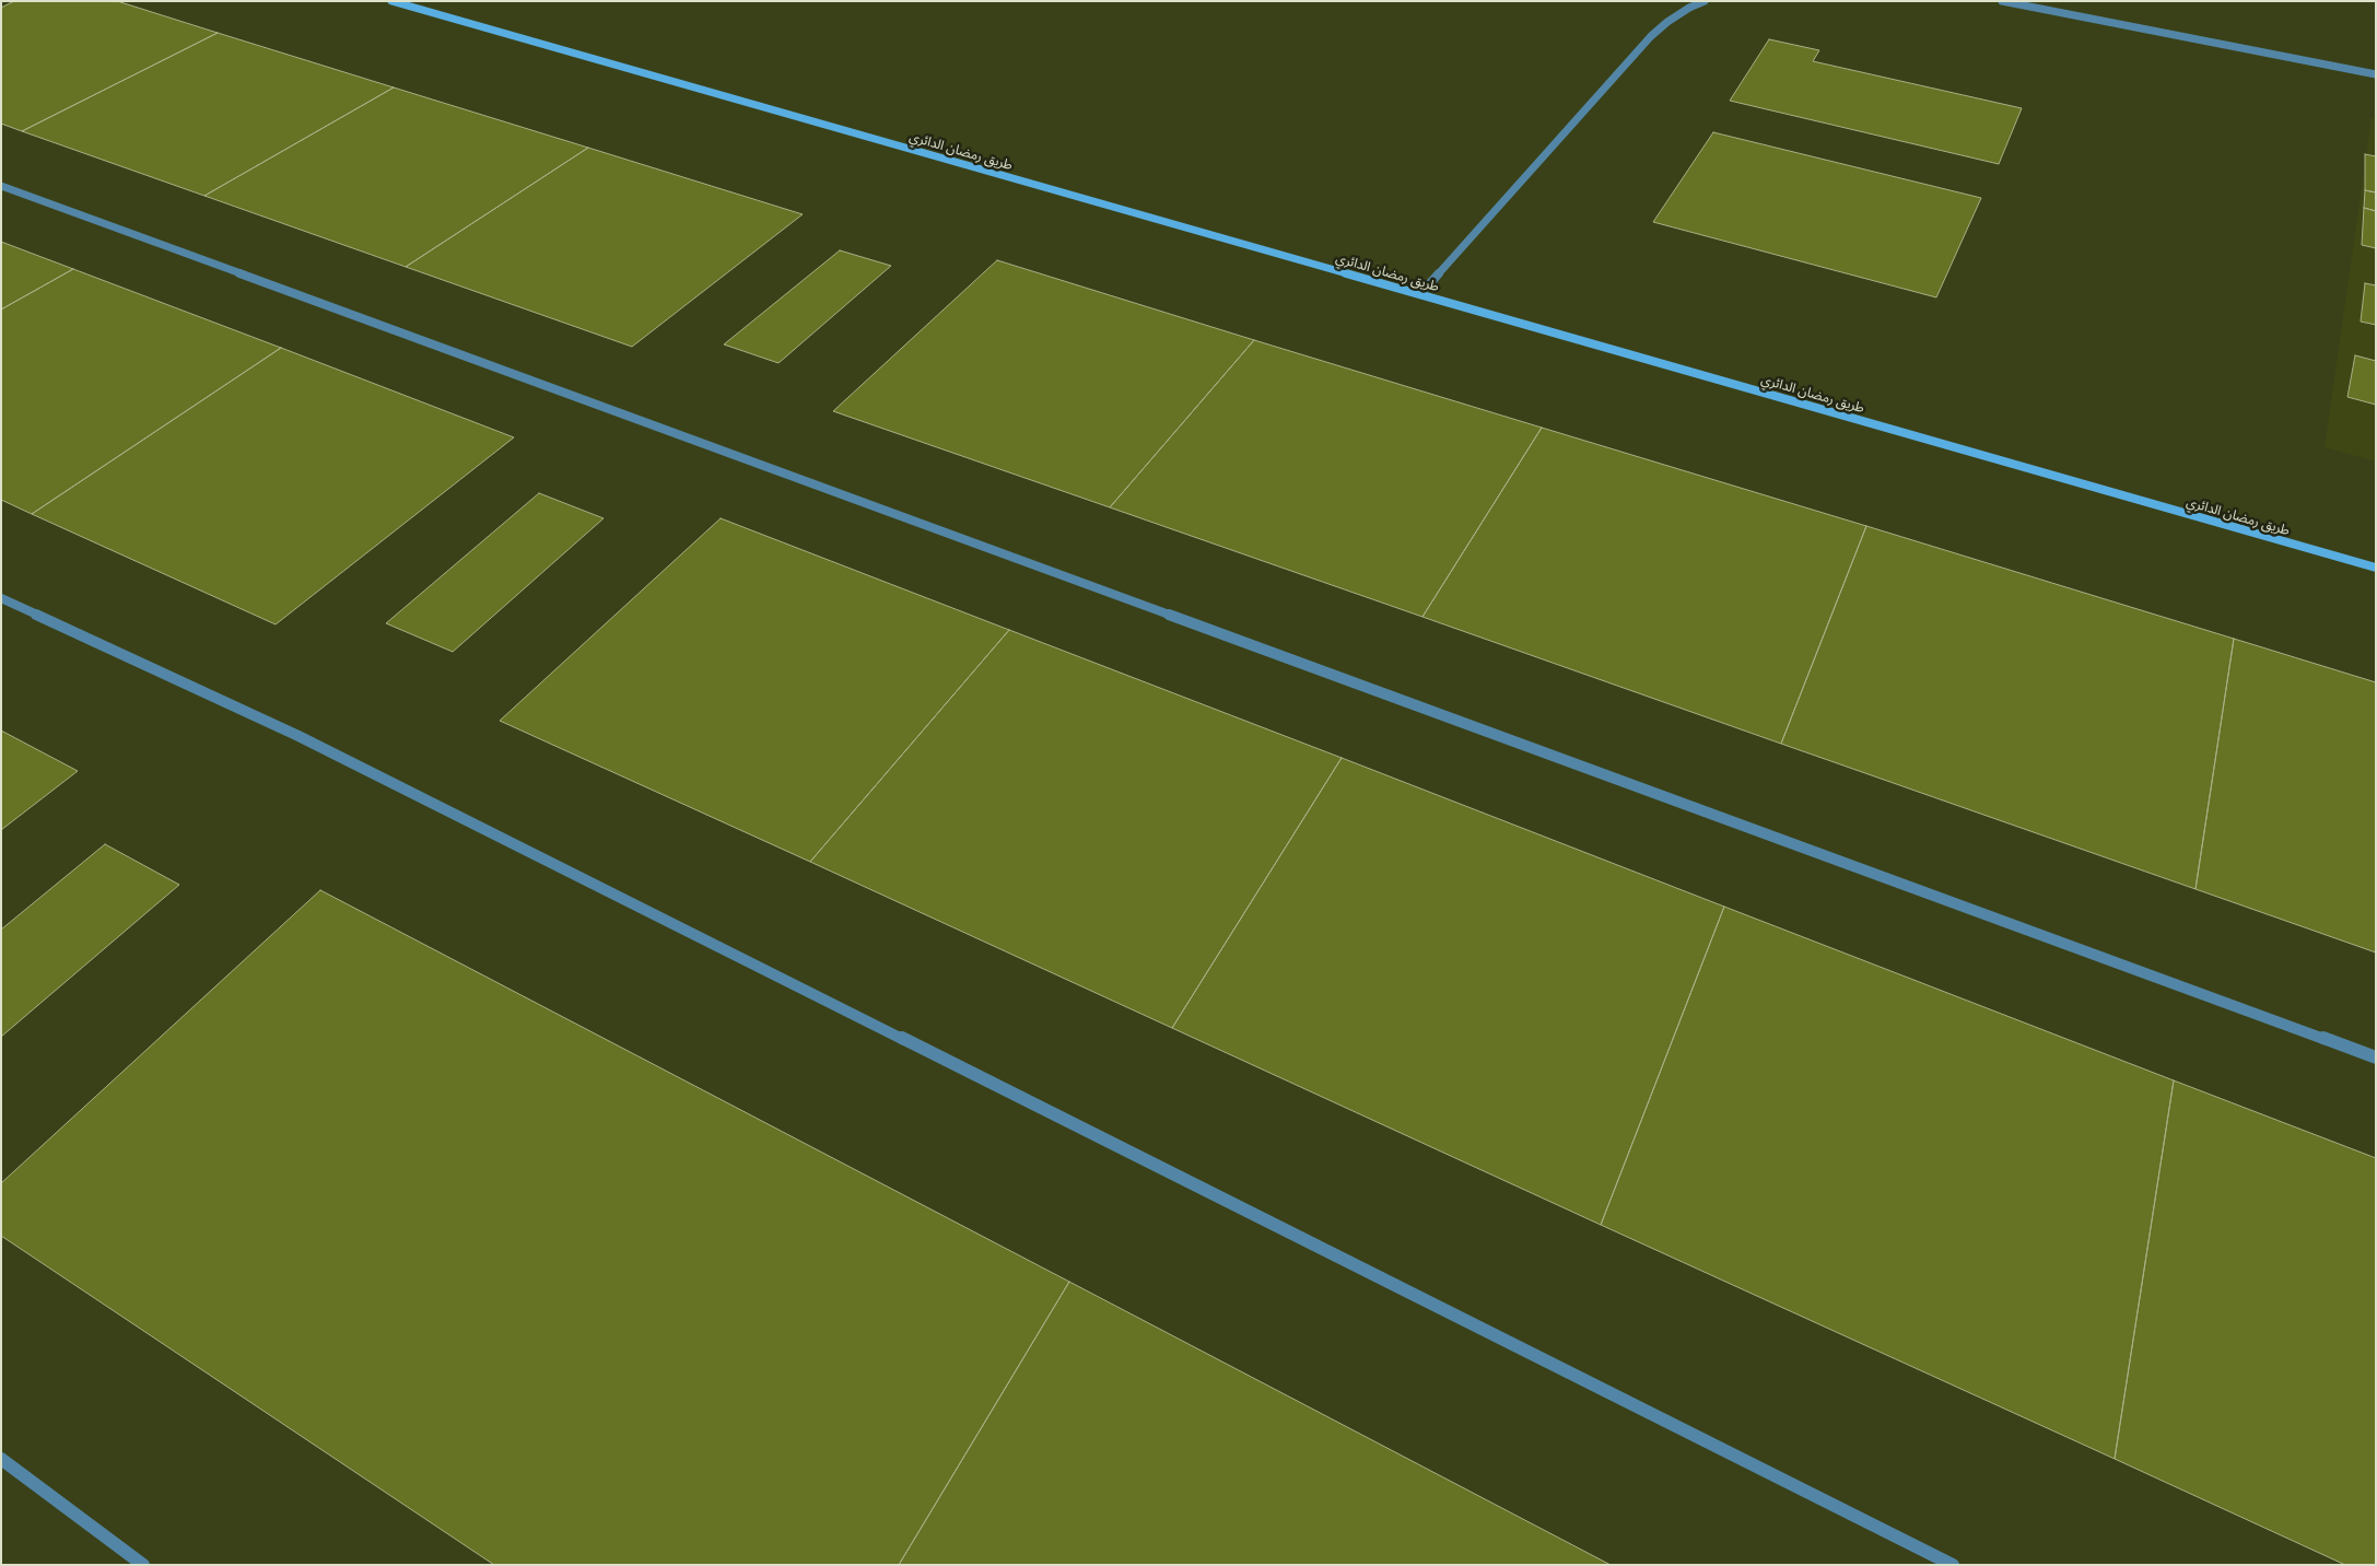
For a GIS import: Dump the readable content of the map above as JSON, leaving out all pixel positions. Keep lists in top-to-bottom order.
{
  "streets": {
    "street": ["طريق رمضان الدائري"]
  }
}
